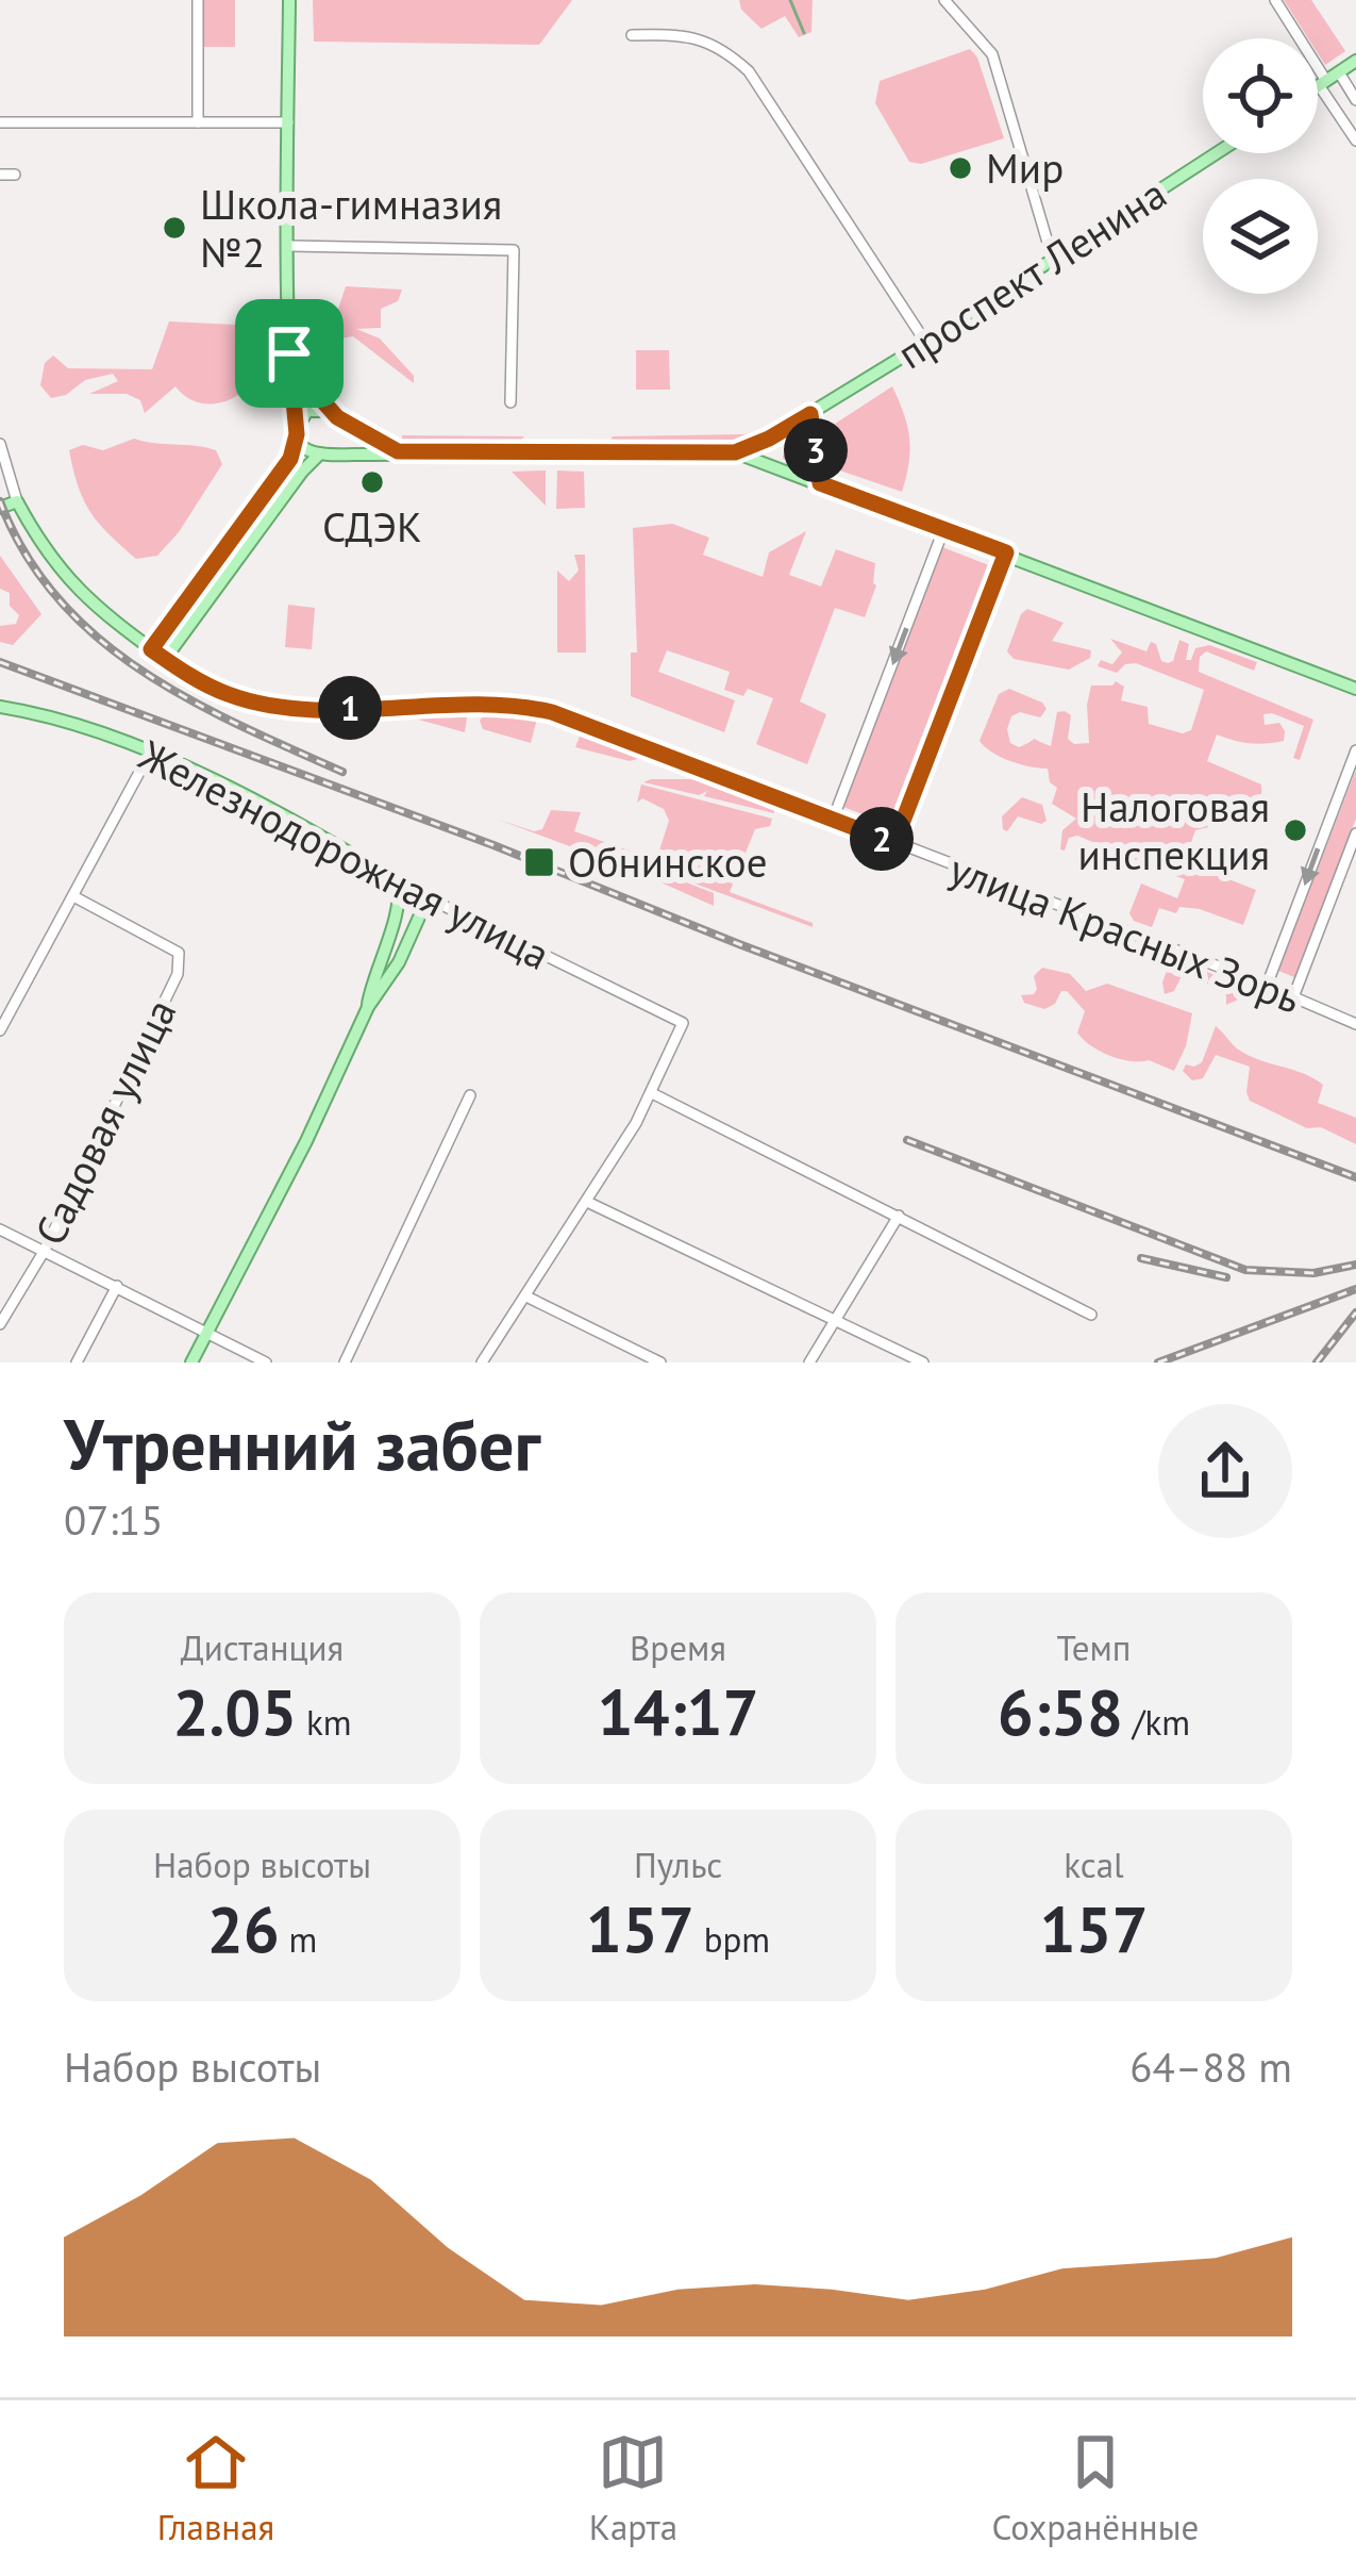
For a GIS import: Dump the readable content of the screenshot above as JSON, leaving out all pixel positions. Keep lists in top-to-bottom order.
{
  "streets": {
    "main road": ["проспект Ленина", "Железнодорожная улица"],
    "street": ["улица Красных Зорь", "Садовая улица"]
  },
  "places": {
    "other": [
      "Мир",
      "Школа-гимназия №2",
      "СДЭК",
      "Налоговая инспекция"
    ],
    "transit": ["Обнинское"]
  },
  "page": {
    "pins": ["3", "1", "2"],
    "heading": ["Утренний забег", "07:15"],
    "stats": [
      ["Дистанция", "2.05 km"],
      ["Время", "14:17"],
      ["Темп", "6:58 /km"],
      ["Набор высоты", "26 m"],
      ["Пульс", "157 bpm"],
      ["kcal", "157"]
    ],
    "chart": ["Набор высоты", "64–88 m"],
    "tabs": ["Главная", "Карта", "Сохранённые"]
  }
}
